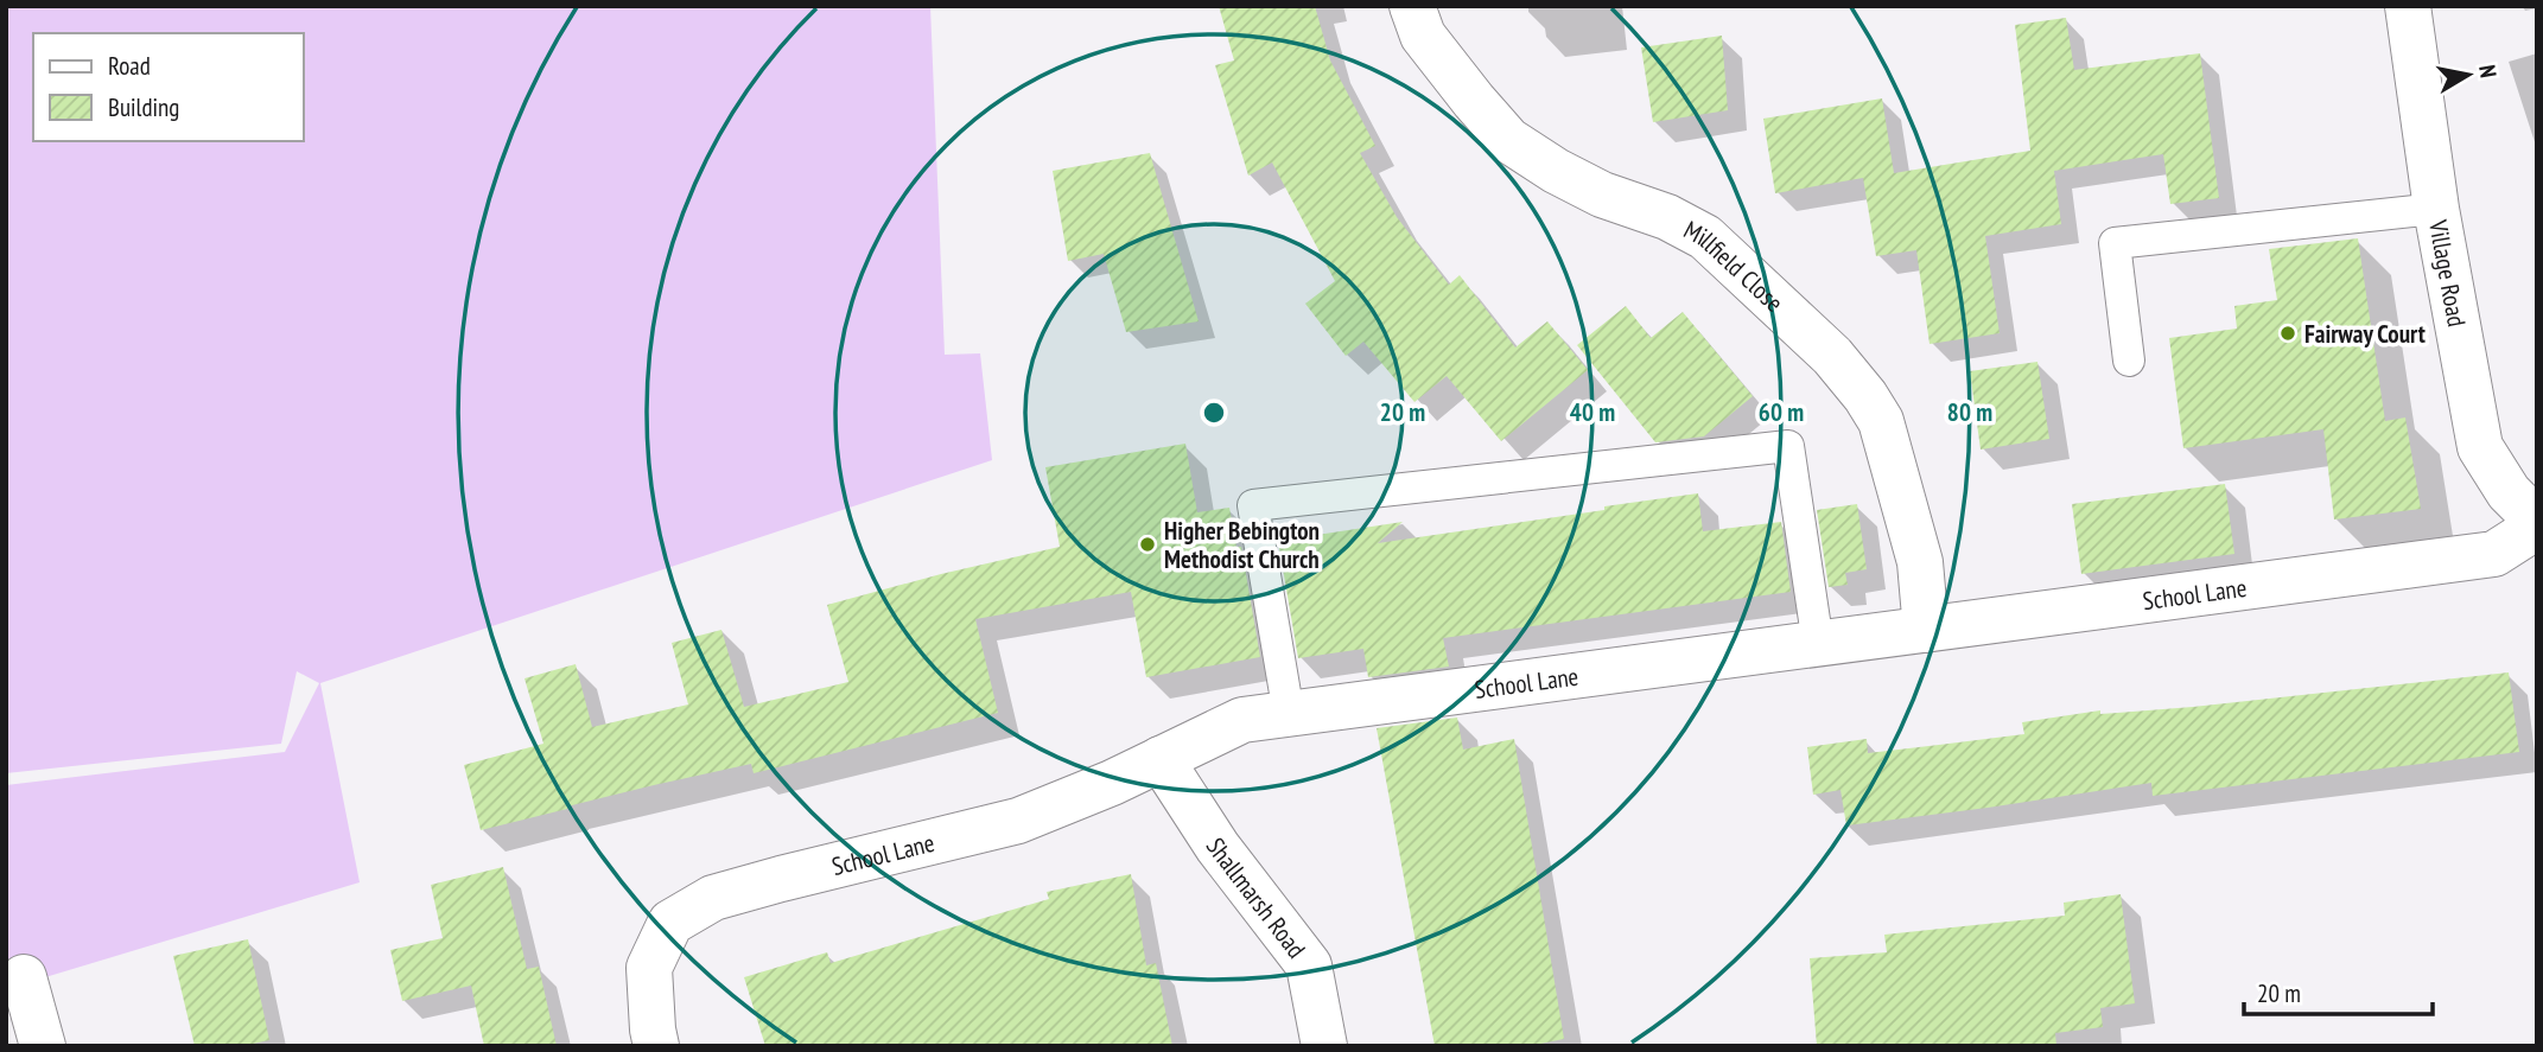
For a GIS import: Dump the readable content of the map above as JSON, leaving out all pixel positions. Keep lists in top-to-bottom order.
{
  "streets": {
    "street": [
      "Millfield Close",
      "Village Road",
      "School Lane",
      "Shallmarsh Road"
    ]
  },
  "crossings": [
    ["Millfield Close", "School Lane"],
    ["Village Road", "School Lane"],
    ["School Lane", "Shallmarsh Road"]
  ],
  "places": ["Fairway Court", "Higher Bebington Methodist Church"],
  "legend": ["Road", "Building"],
  "scale_bar": "20 m",
  "north": "right",
  "rings": [
    "20 m",
    "40 m",
    "60 m",
    "80 m"
  ]
}
